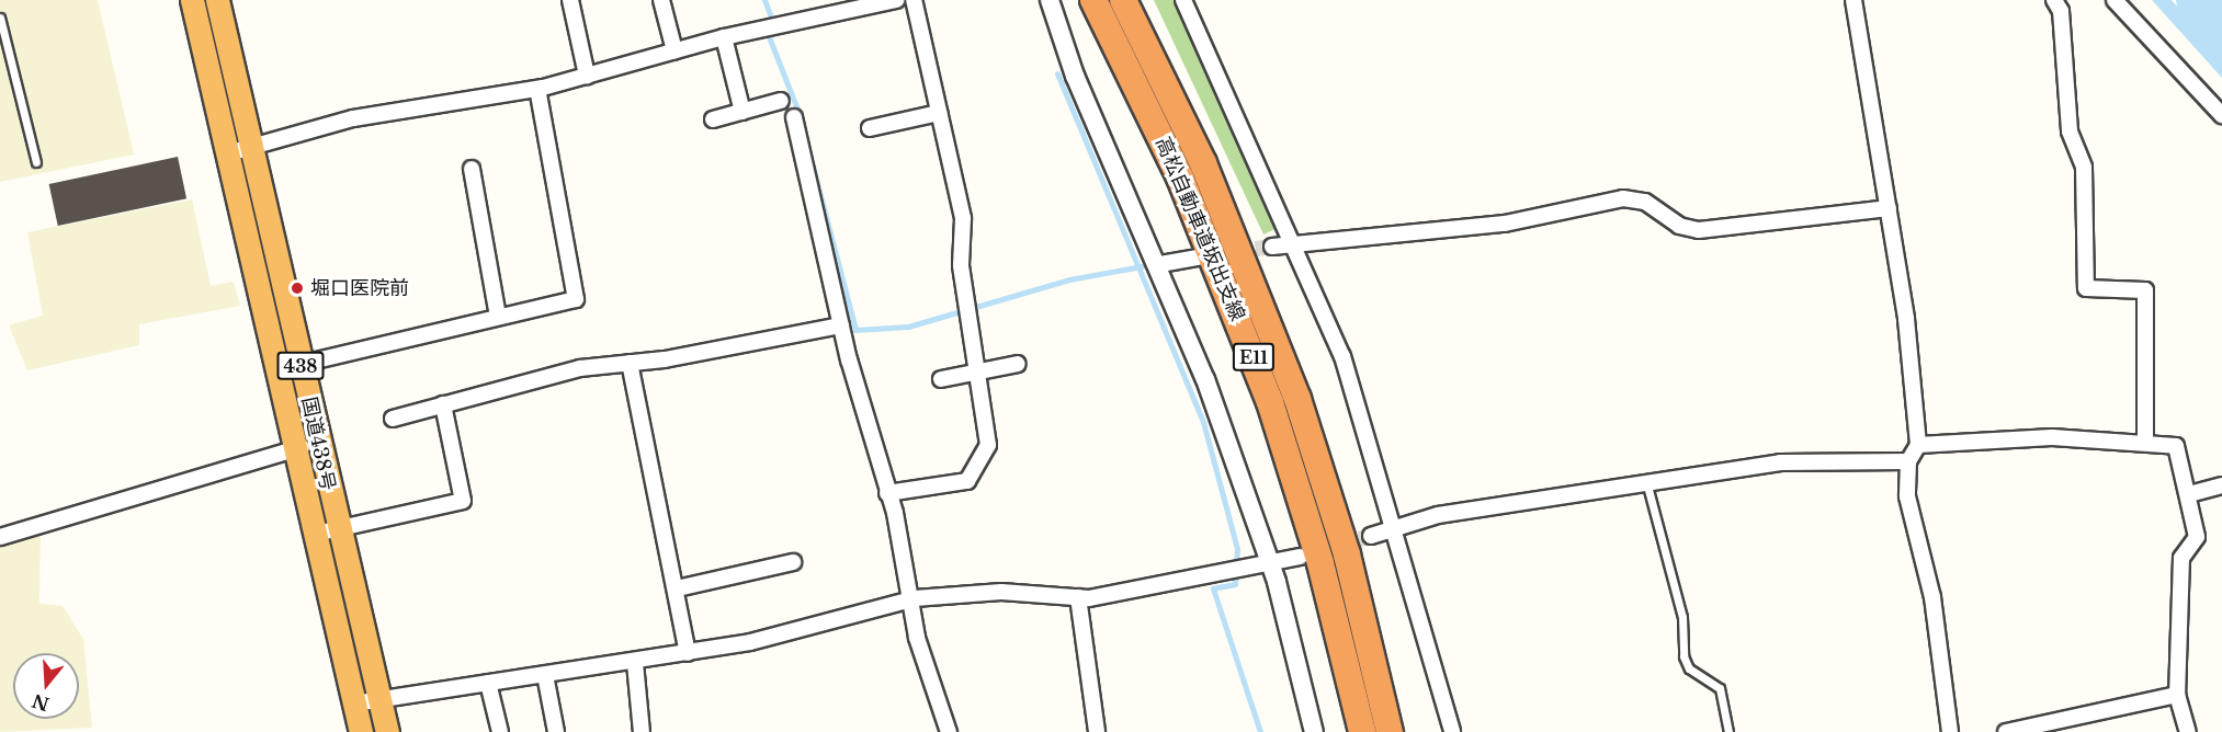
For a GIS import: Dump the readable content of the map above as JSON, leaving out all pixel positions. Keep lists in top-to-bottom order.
{
  "streets": {
    "highway": [
      "高松自動車道坂出支線",
      "E11",
      "438",
      "国道438号"
    ]
  },
  "places": ["堀口医院前"],
  "north": "bottom"
}
